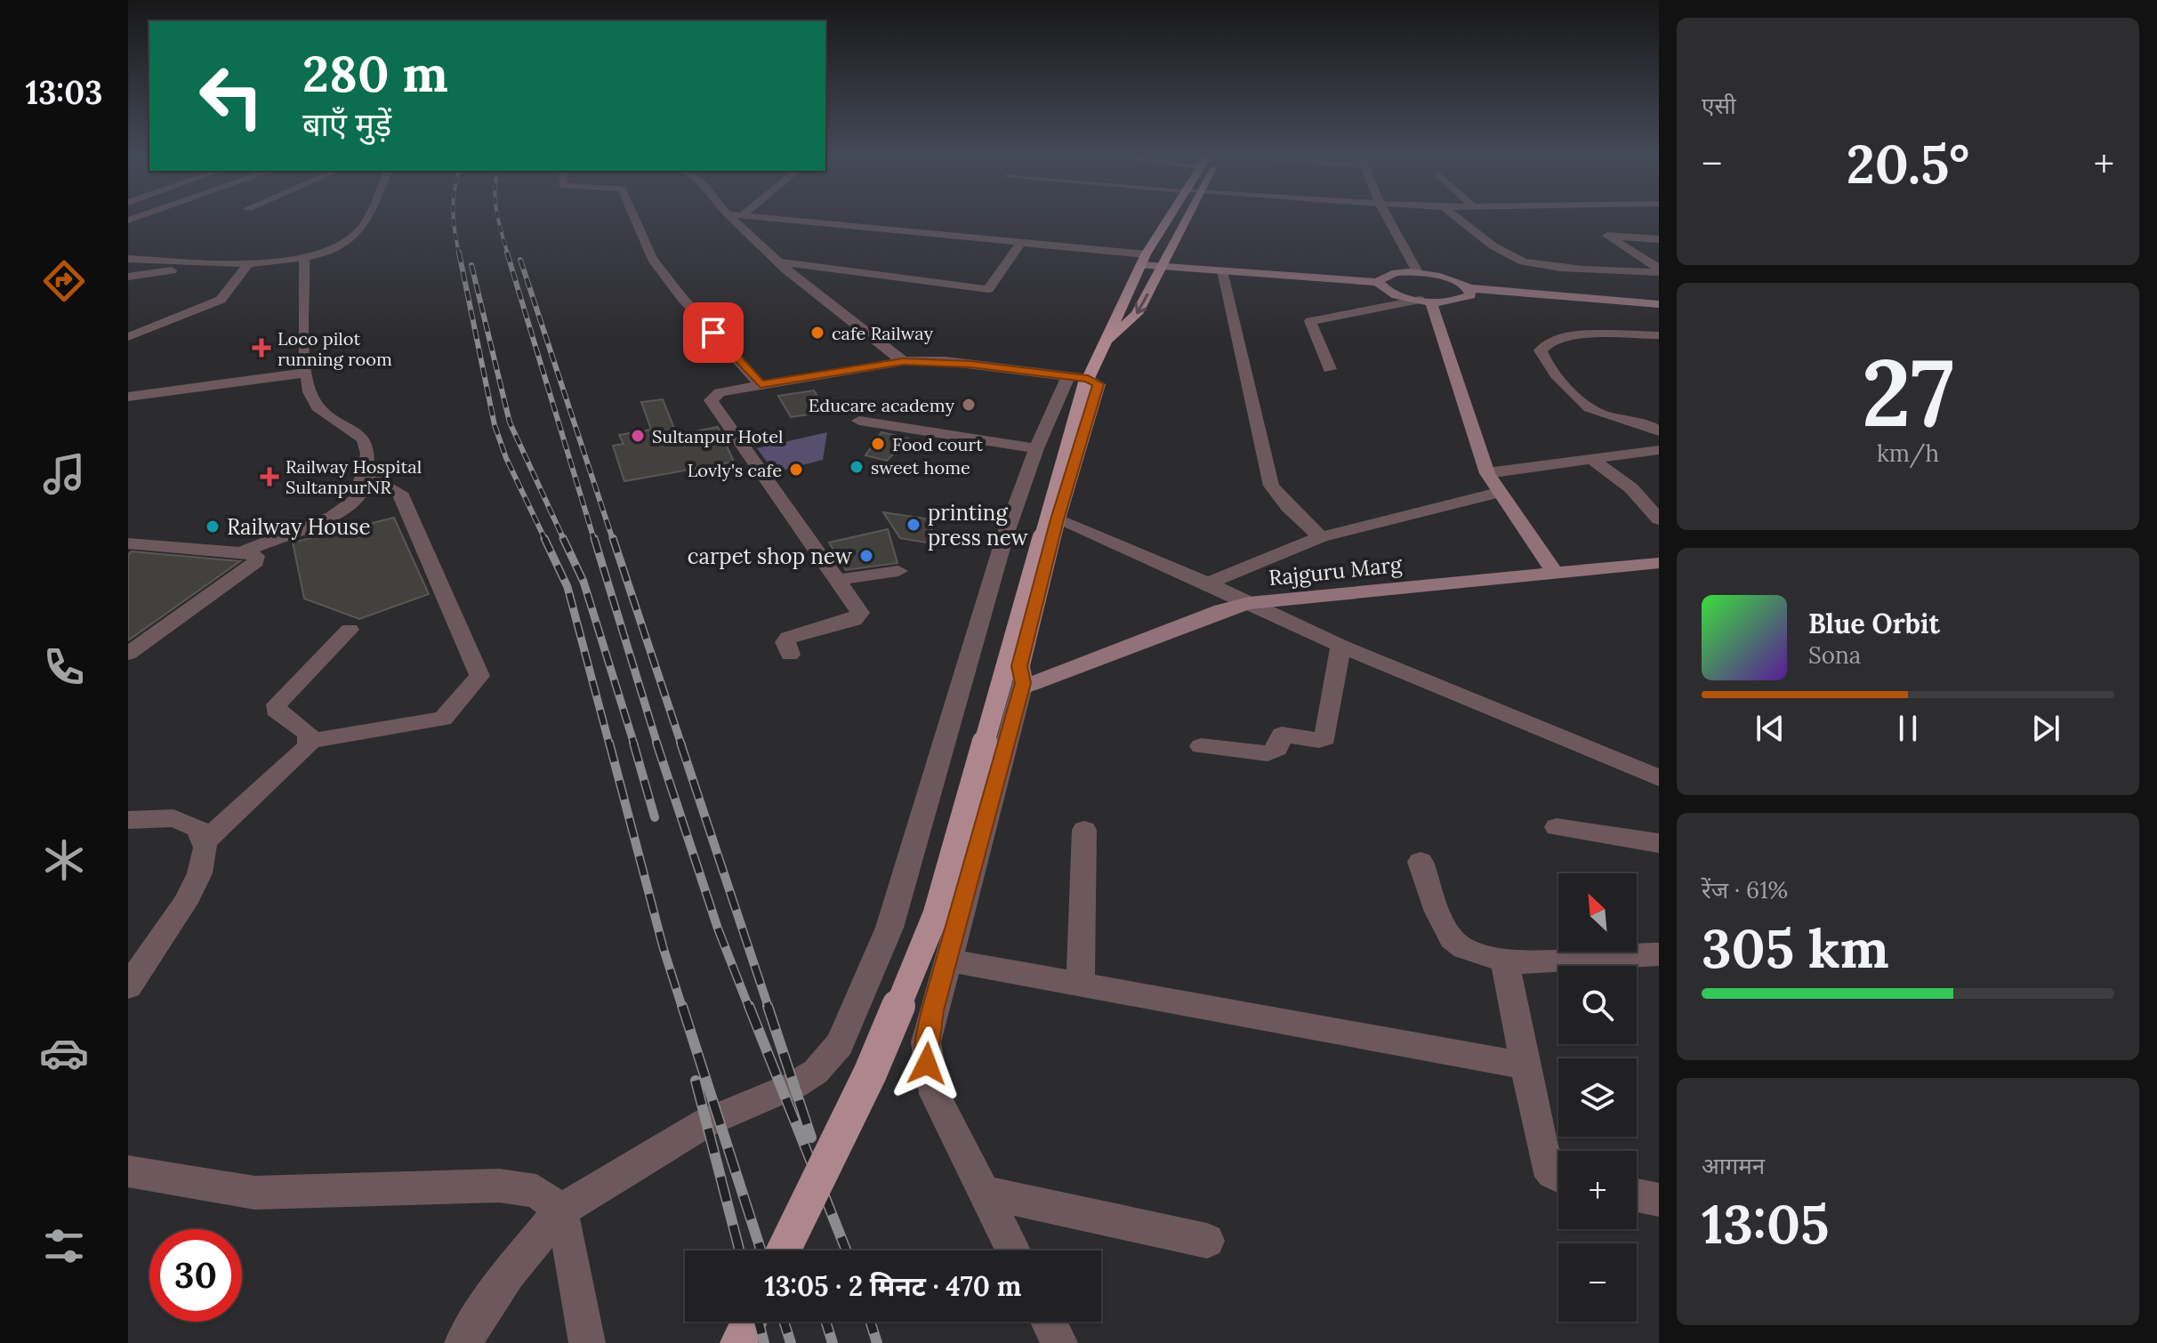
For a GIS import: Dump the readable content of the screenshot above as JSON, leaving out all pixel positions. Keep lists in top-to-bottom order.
{
  "streets": {
    "street": ["Rajguru Marg"]
  },
  "places": {
    "other": [
      "cafe Railway",
      "Educare academy",
      "Sultanpur Hotel",
      "Food court",
      "sweet home",
      "Lovly's cafe",
      "printing press new",
      "Railway House",
      "carpet shop new"
    ],
    "health": ["Loco pilot running room", "Railway Hospital SultanpurNR"]
  },
  "north": "top left",
  "page": {
    "tabs": "13:03",
    "tile": [
      "एसी",
      ["27", "km/h"],
      ["रेंज · 61%", "305 km"],
      ["आगमन", "13:05"]
    ],
    "turn": ["280 m", "बाएँ मुड़ें"],
    "heat": ["−", "20.5°", "+"],
    "song": ["Blue Orbit", "Sona"],
    "map_buttons": ["+", "−"],
    "limit": "30",
    "trip": "13:05 · 2 मिनट · 470 m"
  }
}
